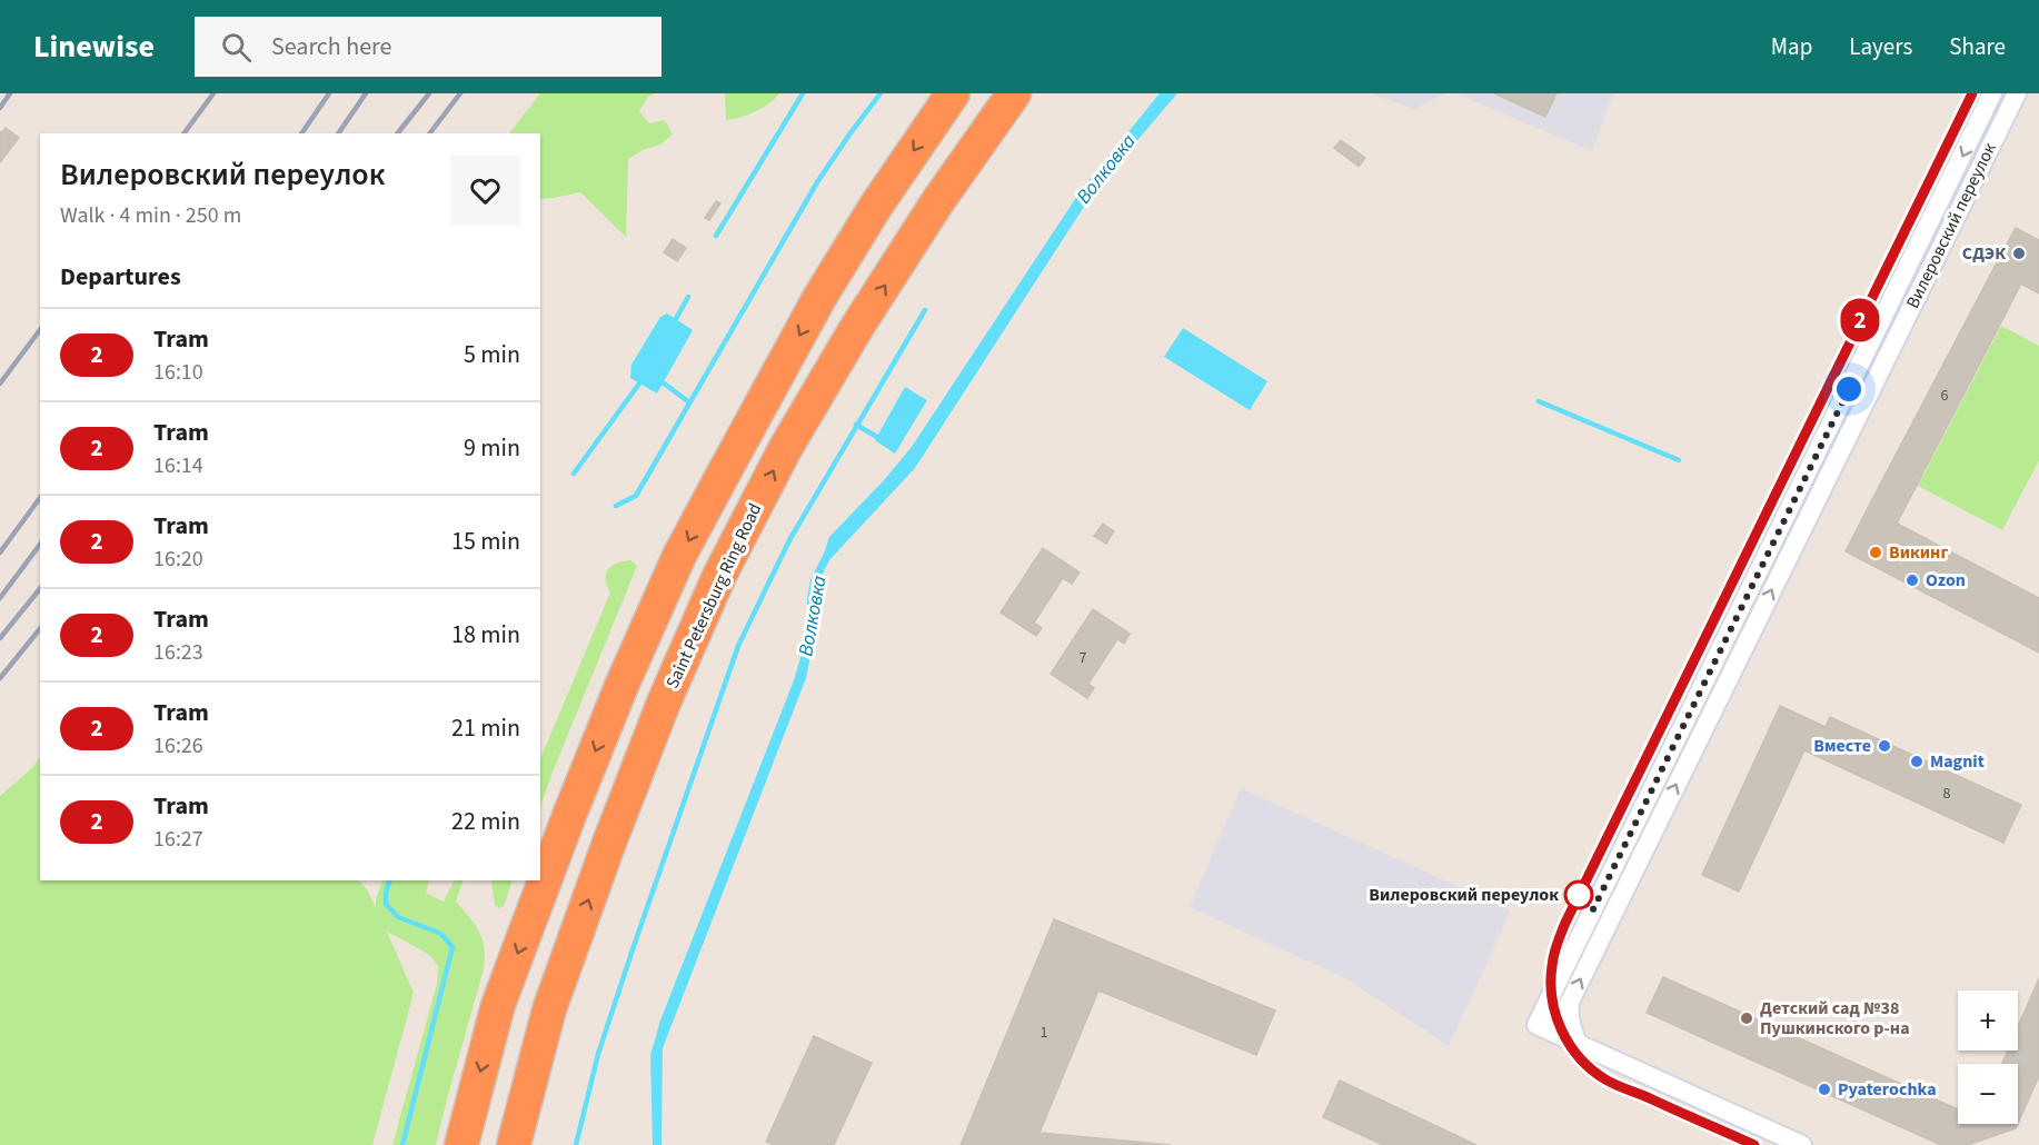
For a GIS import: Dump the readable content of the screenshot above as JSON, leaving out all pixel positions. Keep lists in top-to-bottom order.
{
  "streets": {
    "highway": ["Saint Petersburg Ring Road"],
    "street": ["Вилеровский переулок"]
  },
  "water": ["Волковка"],
  "places": [
    "СДЭК",
    "Викинг",
    "Ozon",
    "Вместе",
    "Magnit",
    "Вилеровский переулок",
    "Детский сад №38 Пушкинского р-на",
    "Pyaterochka"
  ],
  "lines": ["tram line 2"],
  "house_numbers": [
    "6",
    "7",
    "8",
    "1"
  ],
  "page": {
    "header": "Linewise",
    "search": "Search here",
    "nav": ["Map", "Layers", "Share"],
    "on_map": "2",
    "heading": [
      ["Вилеровский переулок", "Walk · 4 min · 250 m"],
      "Departures"
    ],
    "list": [
      {
        "mark": "2",
        "name": "Tram",
        "note": "16:10",
        "value": "5 min"
      },
      {
        "mark": "2",
        "name": "Tram",
        "note": "16:14",
        "value": "9 min"
      },
      {
        "mark": "2",
        "name": "Tram",
        "note": "16:20",
        "value": "15 min"
      },
      {
        "mark": "2",
        "name": "Tram",
        "note": "16:23",
        "value": "18 min"
      },
      {
        "mark": "2",
        "name": "Tram",
        "note": "16:26",
        "value": "21 min"
      },
      {
        "mark": "2",
        "name": "Tram",
        "note": "16:27",
        "value": "22 min"
      }
    ],
    "map_buttons": ["+", "−"]
  }
}
